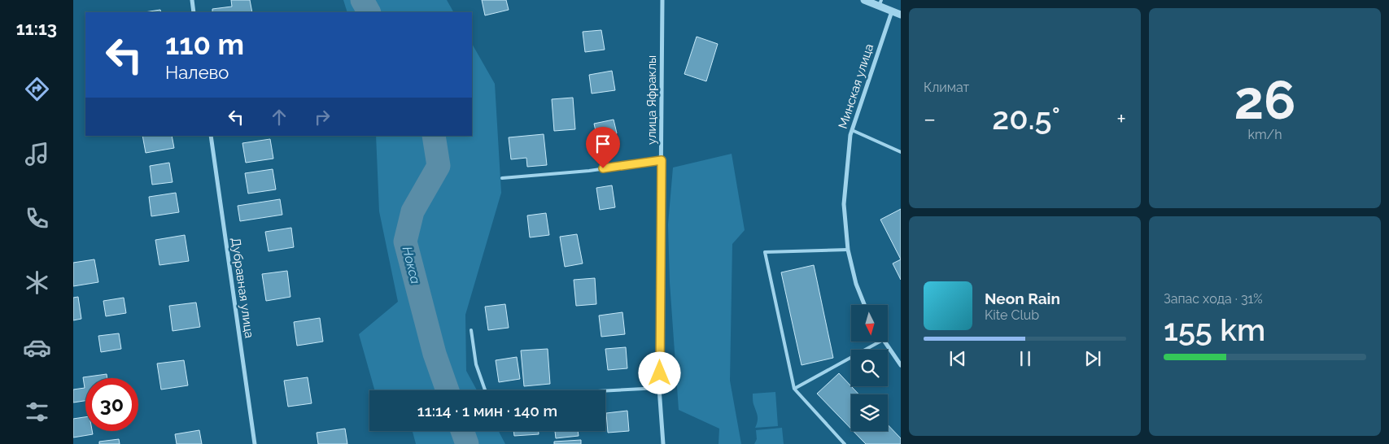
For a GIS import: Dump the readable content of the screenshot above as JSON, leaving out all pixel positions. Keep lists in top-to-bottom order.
{
  "streets": {
    "street": ["Минская улица", "улица Яфраклы", "Дубравная улица"]
  },
  "water": ["Нокса"],
  "north": "bottom",
  "page": {
    "tabs": "11:13",
    "tile": [
      "Климат",
      ["26", "km/h"],
      ["Запас хода · 31%", "155 km"]
    ],
    "turn": ["110 m", "Налево"],
    "heat": ["−", "20.5°", "+"],
    "song": ["Neon Rain", "Kite Club"],
    "limit": "30",
    "trip": "11:14 · 1 мин · 140 m"
  }
}
